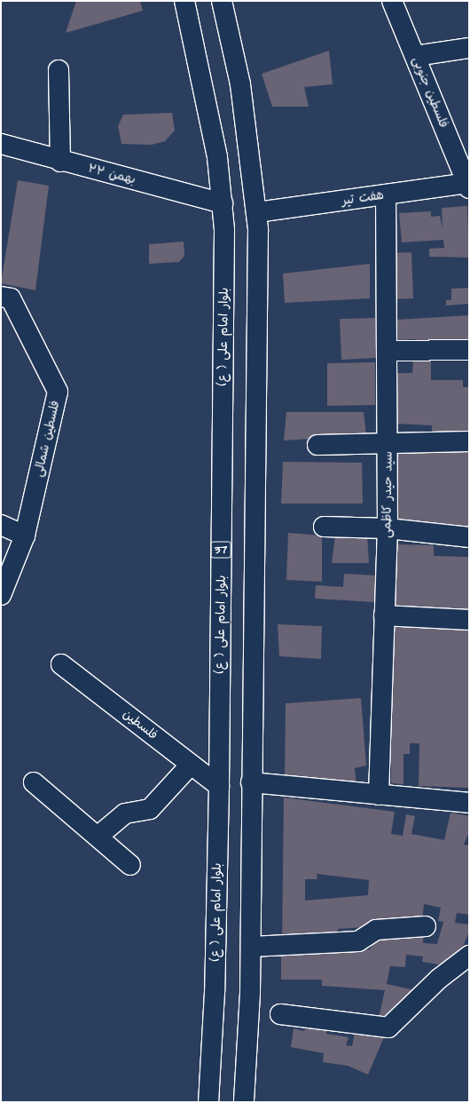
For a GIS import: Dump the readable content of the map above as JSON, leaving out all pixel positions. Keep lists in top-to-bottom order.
{
  "streets": {
    "street": [
      "فلسطین جنوبی",
      "۲۲ بهمن",
      "هفت تیر",
      "بلوار امام علی ( ع)",
      "فلسطین شمالی",
      "سید حیدر کاظمی",
      "37",
      "فلسطین"
    ]
  },
  "crossings": [
    ["فلسطین جنوبی", "هفت تیر"],
    ["۲۲ بهمن", "بلوار امام علی ( ع)"],
    ["هفت تیر", "سید حیدر کاظمی"],
    ["بلوار امام علی ( ع)", "فلسطین"]
  ]
}
